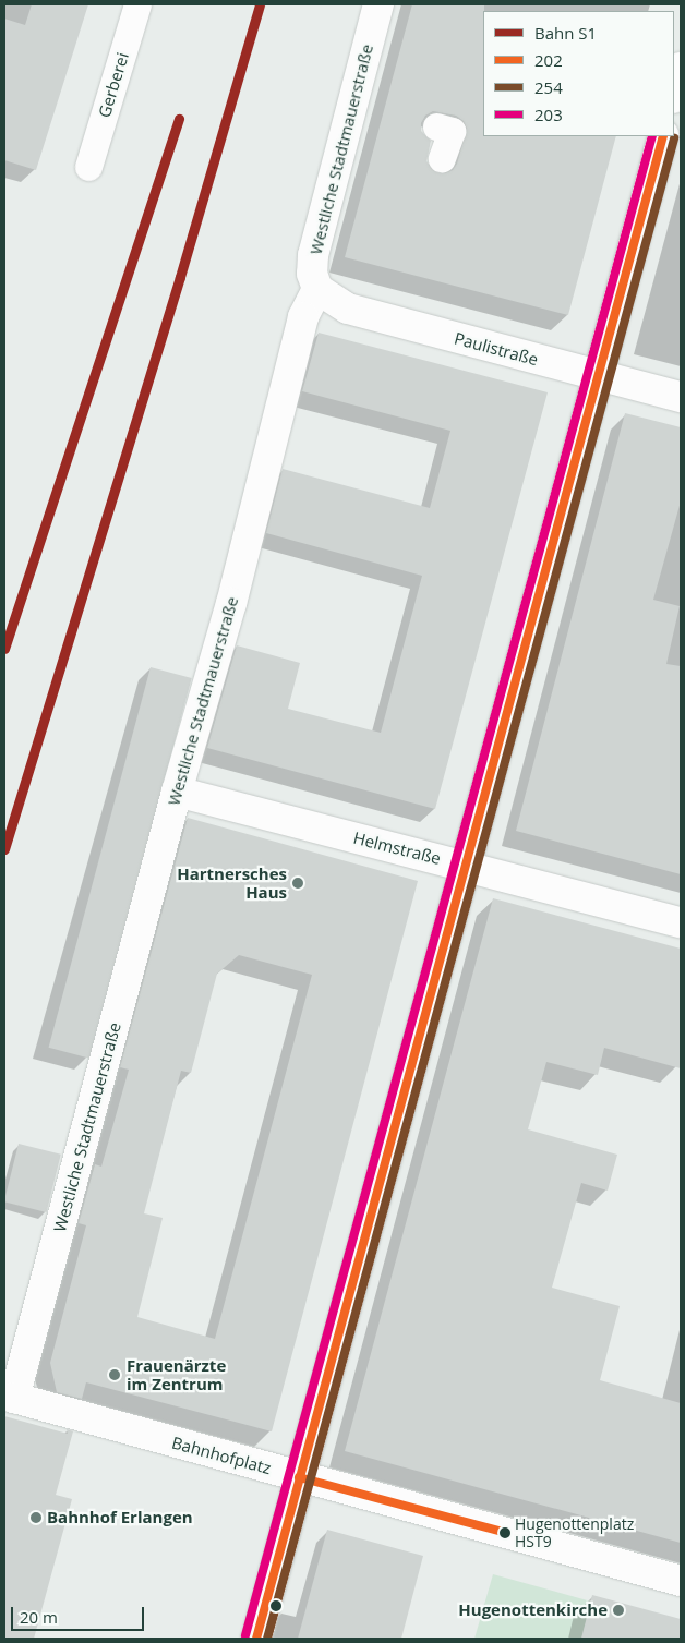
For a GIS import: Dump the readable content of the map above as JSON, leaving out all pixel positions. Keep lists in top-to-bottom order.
{
  "streets": {
    "street": [
      "Westliche Stadtmauerstraße",
      "Paulistraße",
      "Helmstraße",
      "Bahnhofplatz"
    ],
    "lane": ["Gerberei"]
  },
  "crossings": [
    ["Westliche Stadtmauerstraße", "Paulistraße"],
    ["Westliche Stadtmauerstraße", "Helmstraße"],
    ["Westliche Stadtmauerstraße", "Bahnhofplatz"]
  ],
  "places": [
    "Hartnersches Haus",
    "Frauenärzte im Zentrum",
    "Bahnhof Erlangen",
    "Hugenottenplatz HST9",
    "Hugenottenkirche"
  ],
  "lines": [
    "rail line S1",
    "transit line 202",
    "transit line 203",
    "transit line 254"
  ],
  "legend": [
    "Bahn S1",
    "202",
    "254",
    "203"
  ],
  "scale_bar": "20 m"
}
